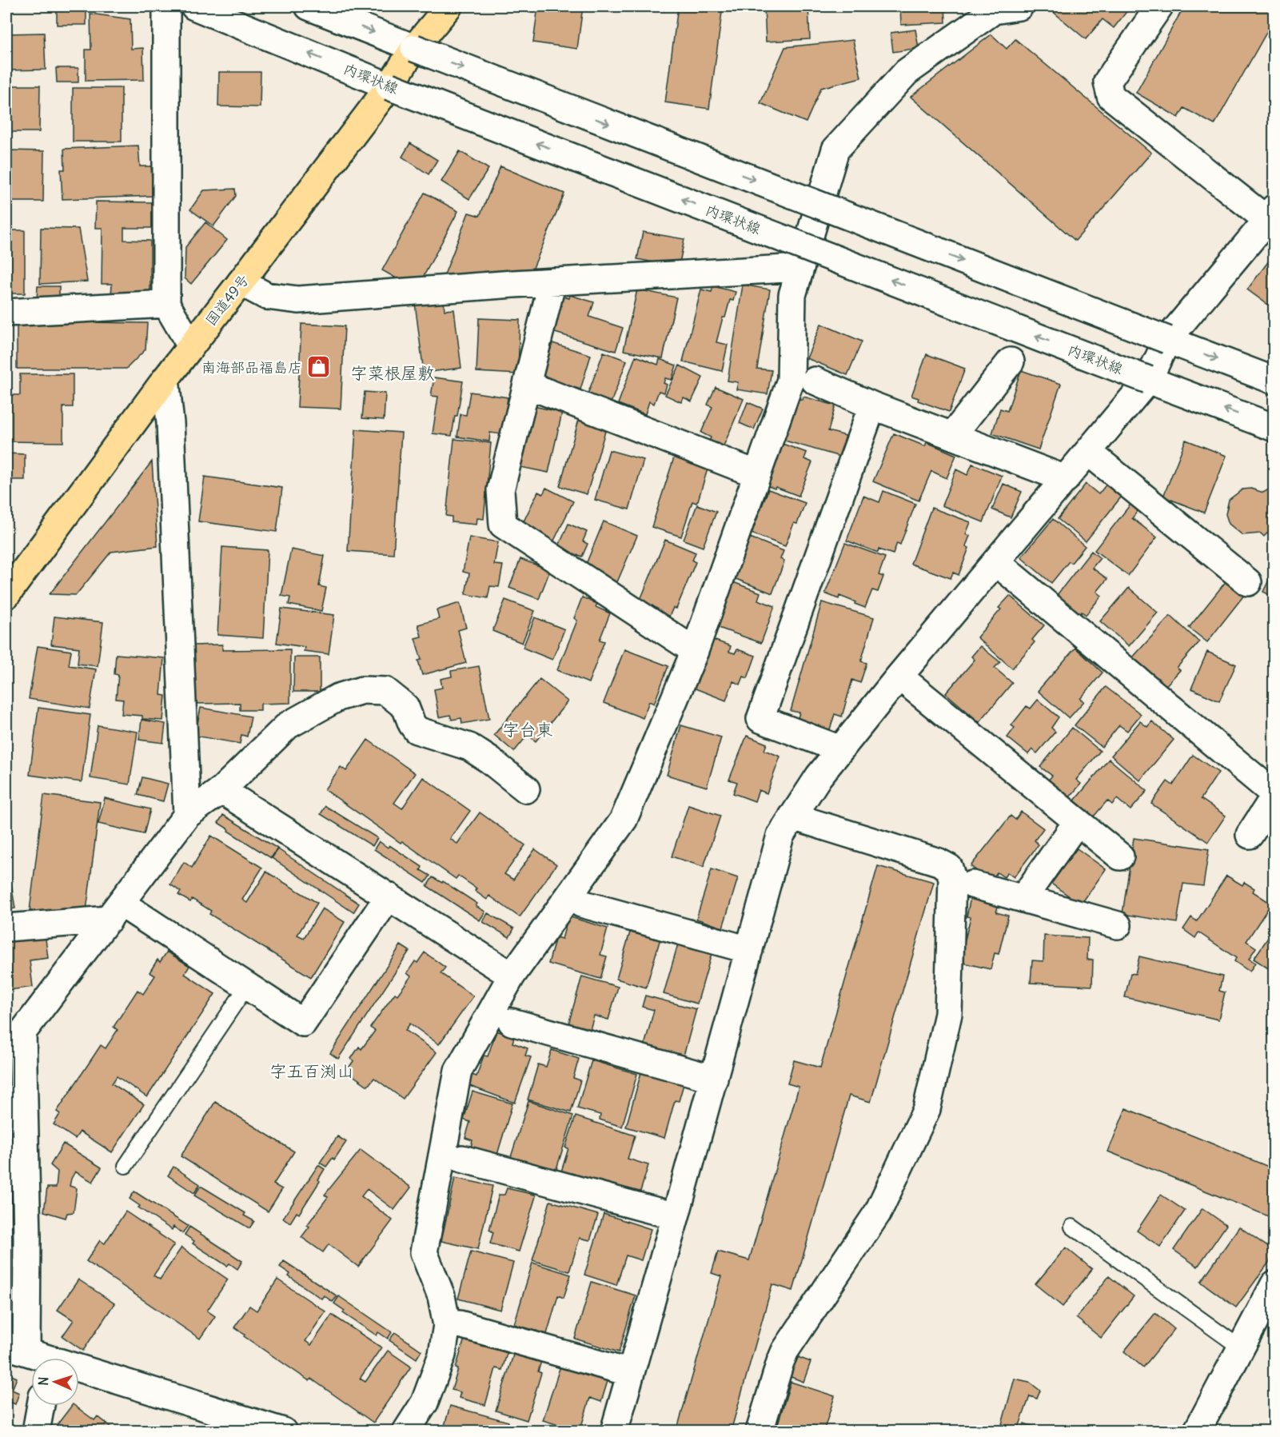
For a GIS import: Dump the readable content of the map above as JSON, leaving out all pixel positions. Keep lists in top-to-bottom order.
{
  "streets": {
    "highway": ["国道49号"],
    "street": ["内環状線"]
  },
  "crossings": [
    ["内環状線", "国道49号"]
  ],
  "districts": ["字菜根屋敷", "字台東", "字五百渕山"],
  "places": {
    "shop": ["南海部品福島店"]
  },
  "north": "left"
}
